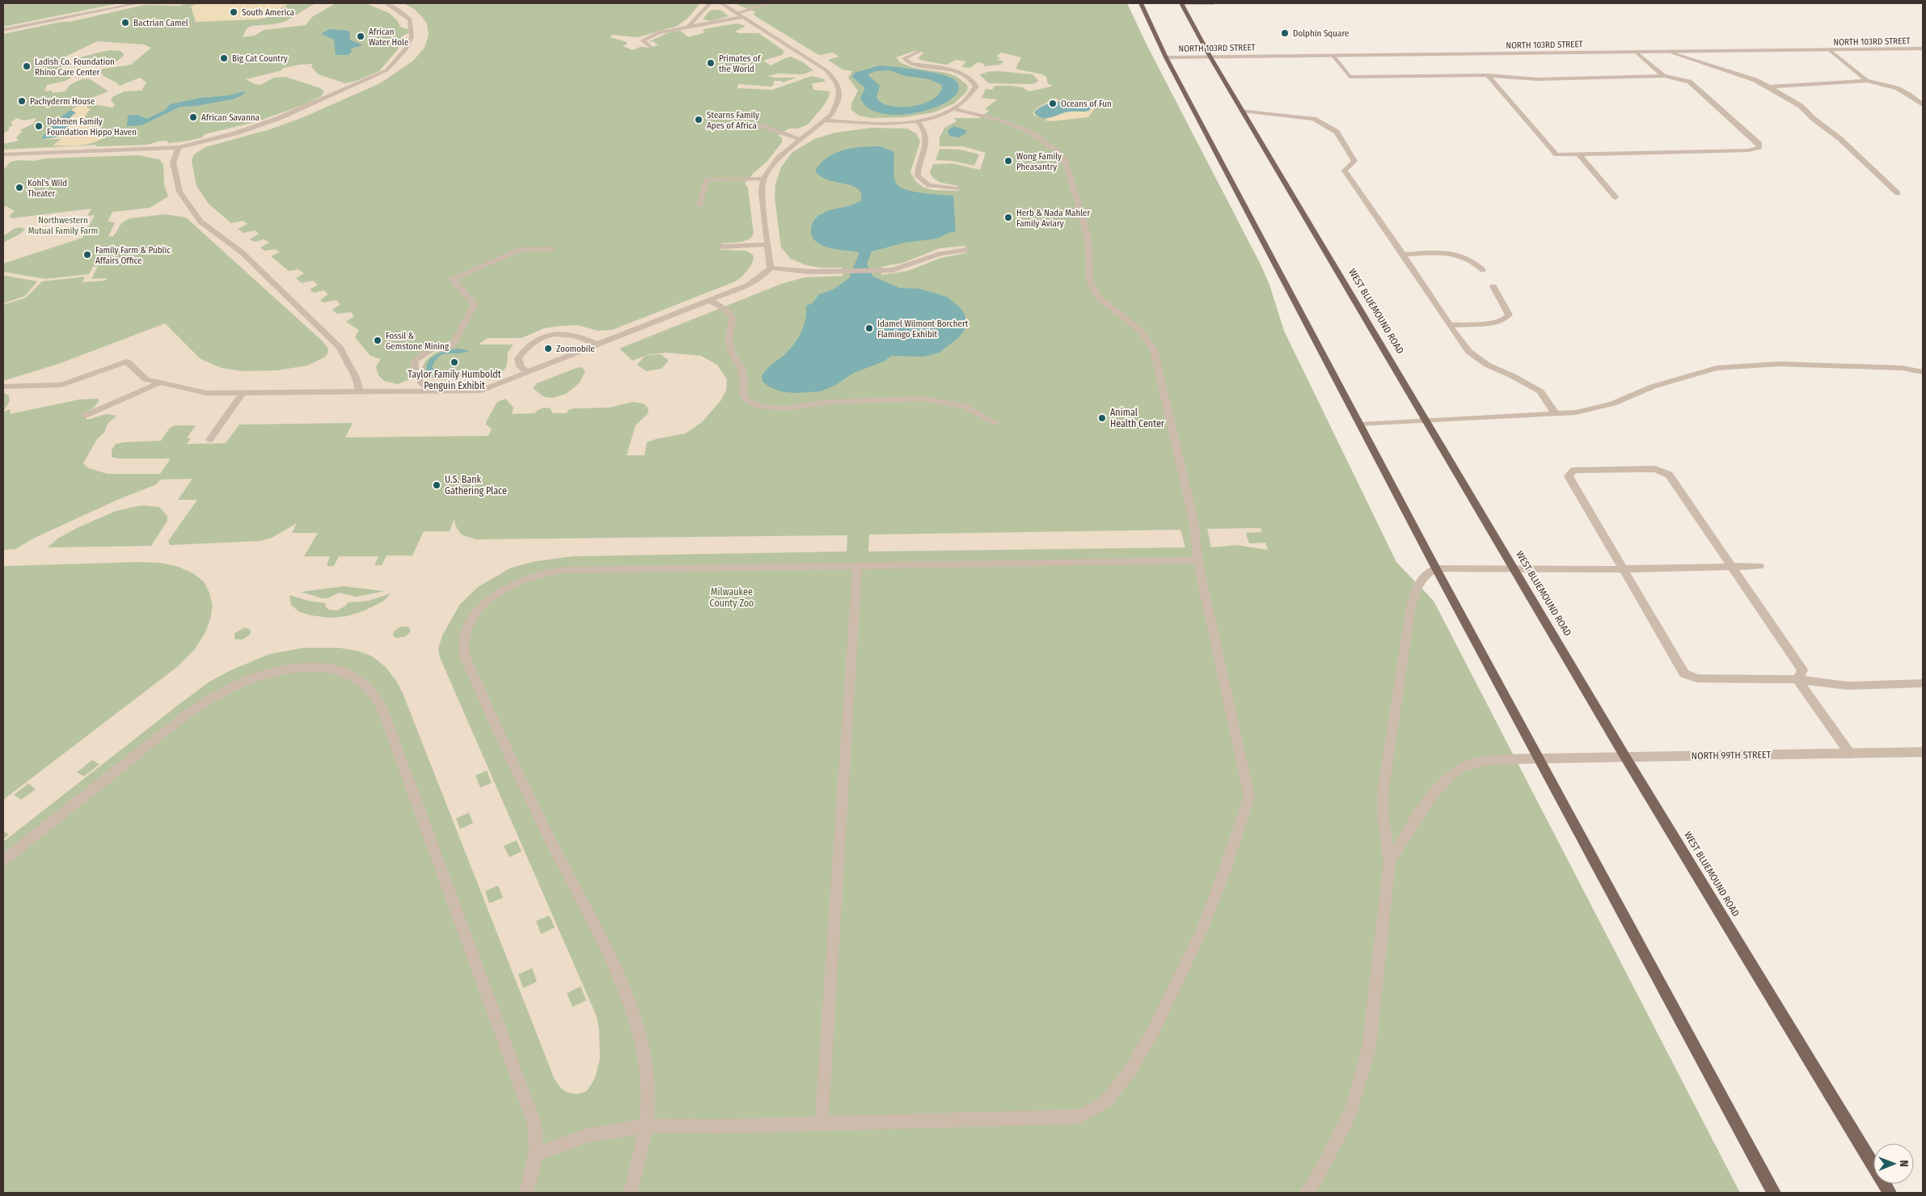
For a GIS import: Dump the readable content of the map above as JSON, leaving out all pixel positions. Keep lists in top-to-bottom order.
{
  "streets": {
    "main road": ["WEST BLUEMOUND ROAD"],
    "street": ["NORTH 103RD STREET", "NORTH 99TH STREET"]
  },
  "crossings": [
    ["NORTH 103RD STREET", "WEST BLUEMOUND ROAD"],
    ["WEST BLUEMOUND ROAD", "NORTH 99TH STREET"]
  ],
  "parks": ["Northwestern Mutual Family Farm", "Milwaukee County Zoo"],
  "places": [
    "South America",
    "Bactrian Camel",
    "Dolphin Square",
    "African Water Hole",
    "Big Cat Country",
    "Primates of the World",
    "Ladish Co. Foundation Rhino Care Center",
    "Pachyderm House",
    "Oceans of Fun",
    "African Savanna",
    "Stearns Family Apes of Africa",
    "Dohmen Family Foundation Hippo Haven",
    "Wong Family Pheasantry",
    "Kohl's Wild Theater",
    "Herb & Nada Mahler Family Aviary",
    "Family Farm & Public Affairs Office",
    "Idamel Wilmont Borchert Flamingo Exhibit",
    "Fossil & Gemstone Mining",
    "Zoomobile",
    "Taylor Family Humboldt Penguin Exhibit",
    "Animal Health Center",
    "U.S. Bank Gathering Place"
  ],
  "north": "right"
}
